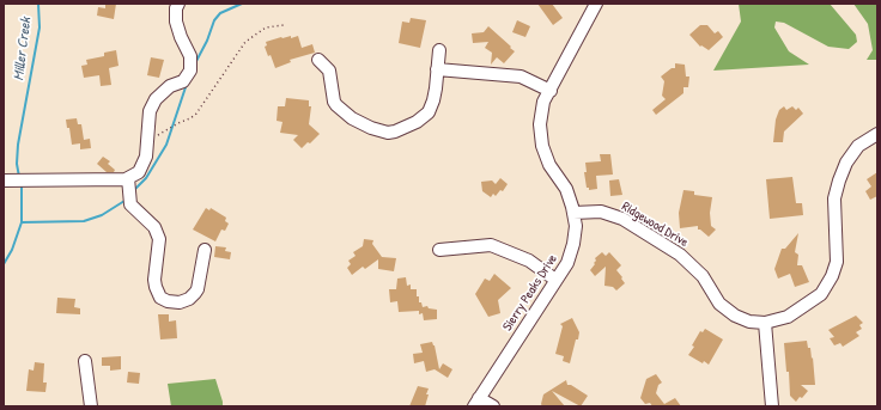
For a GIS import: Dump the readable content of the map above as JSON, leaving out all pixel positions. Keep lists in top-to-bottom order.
{
  "streets": {
    "street": ["Ridgewood Drive", "Sierry Peaks Drive"]
  },
  "crossings": [
    ["Ridgewood Drive", "Sierry Peaks Drive"]
  ],
  "water": ["Miller Creek"]
}
